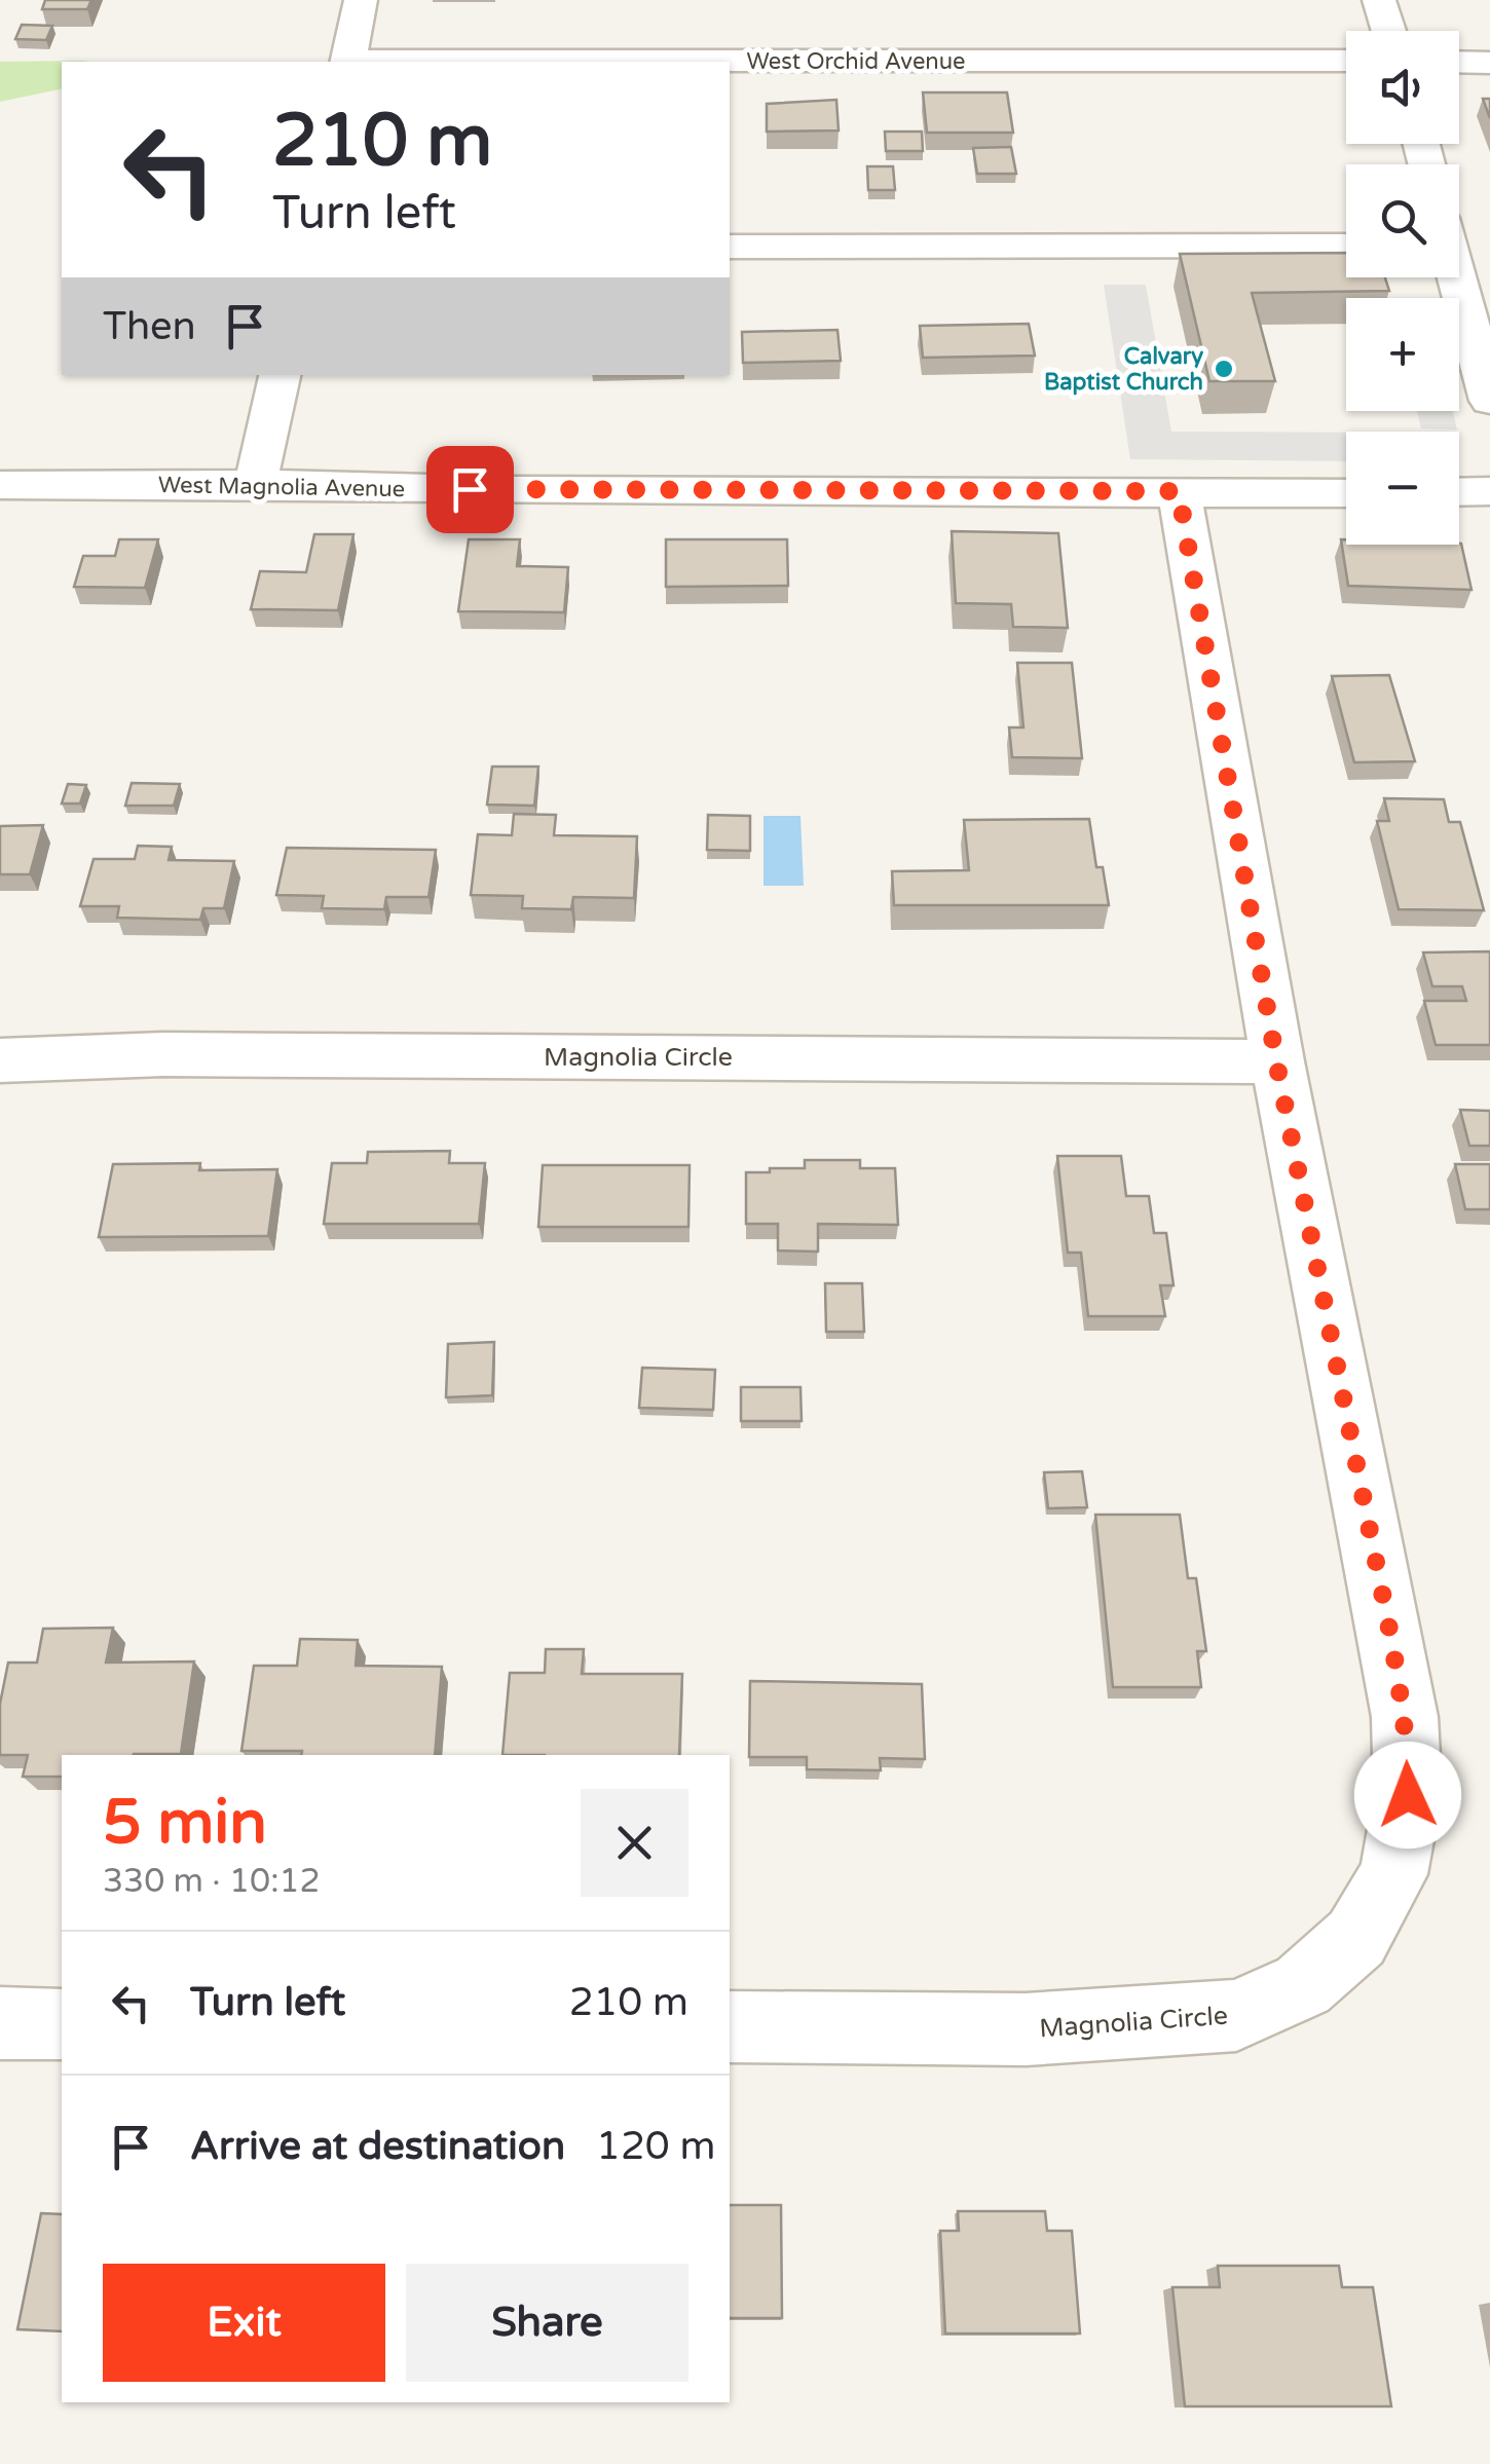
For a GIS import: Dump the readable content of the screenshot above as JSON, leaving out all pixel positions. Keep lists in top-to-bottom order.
{
  "streets": {
    "street": ["West Orchid Avenue", "West Magnolia Avenue", "Magnolia Circle"]
  },
  "crossings": [
    ["West Magnolia Avenue", "Magnolia Circle"]
  ],
  "places": ["Calvary Baptist Church"],
  "page": {
    "map_buttons": ["+", "−"],
    "turn": ["210 m", "Turn left"],
    "then": "Then",
    "heading": ["5 min", "330 m · 10:12"],
    "list": [
      {
        "name": "Turn left",
        "value": "210 m"
      },
      {
        "name": "Arrive at destination",
        "value": "120 m"
      }
    ],
    "buttons": ["Exit", "Share"]
  }
}
